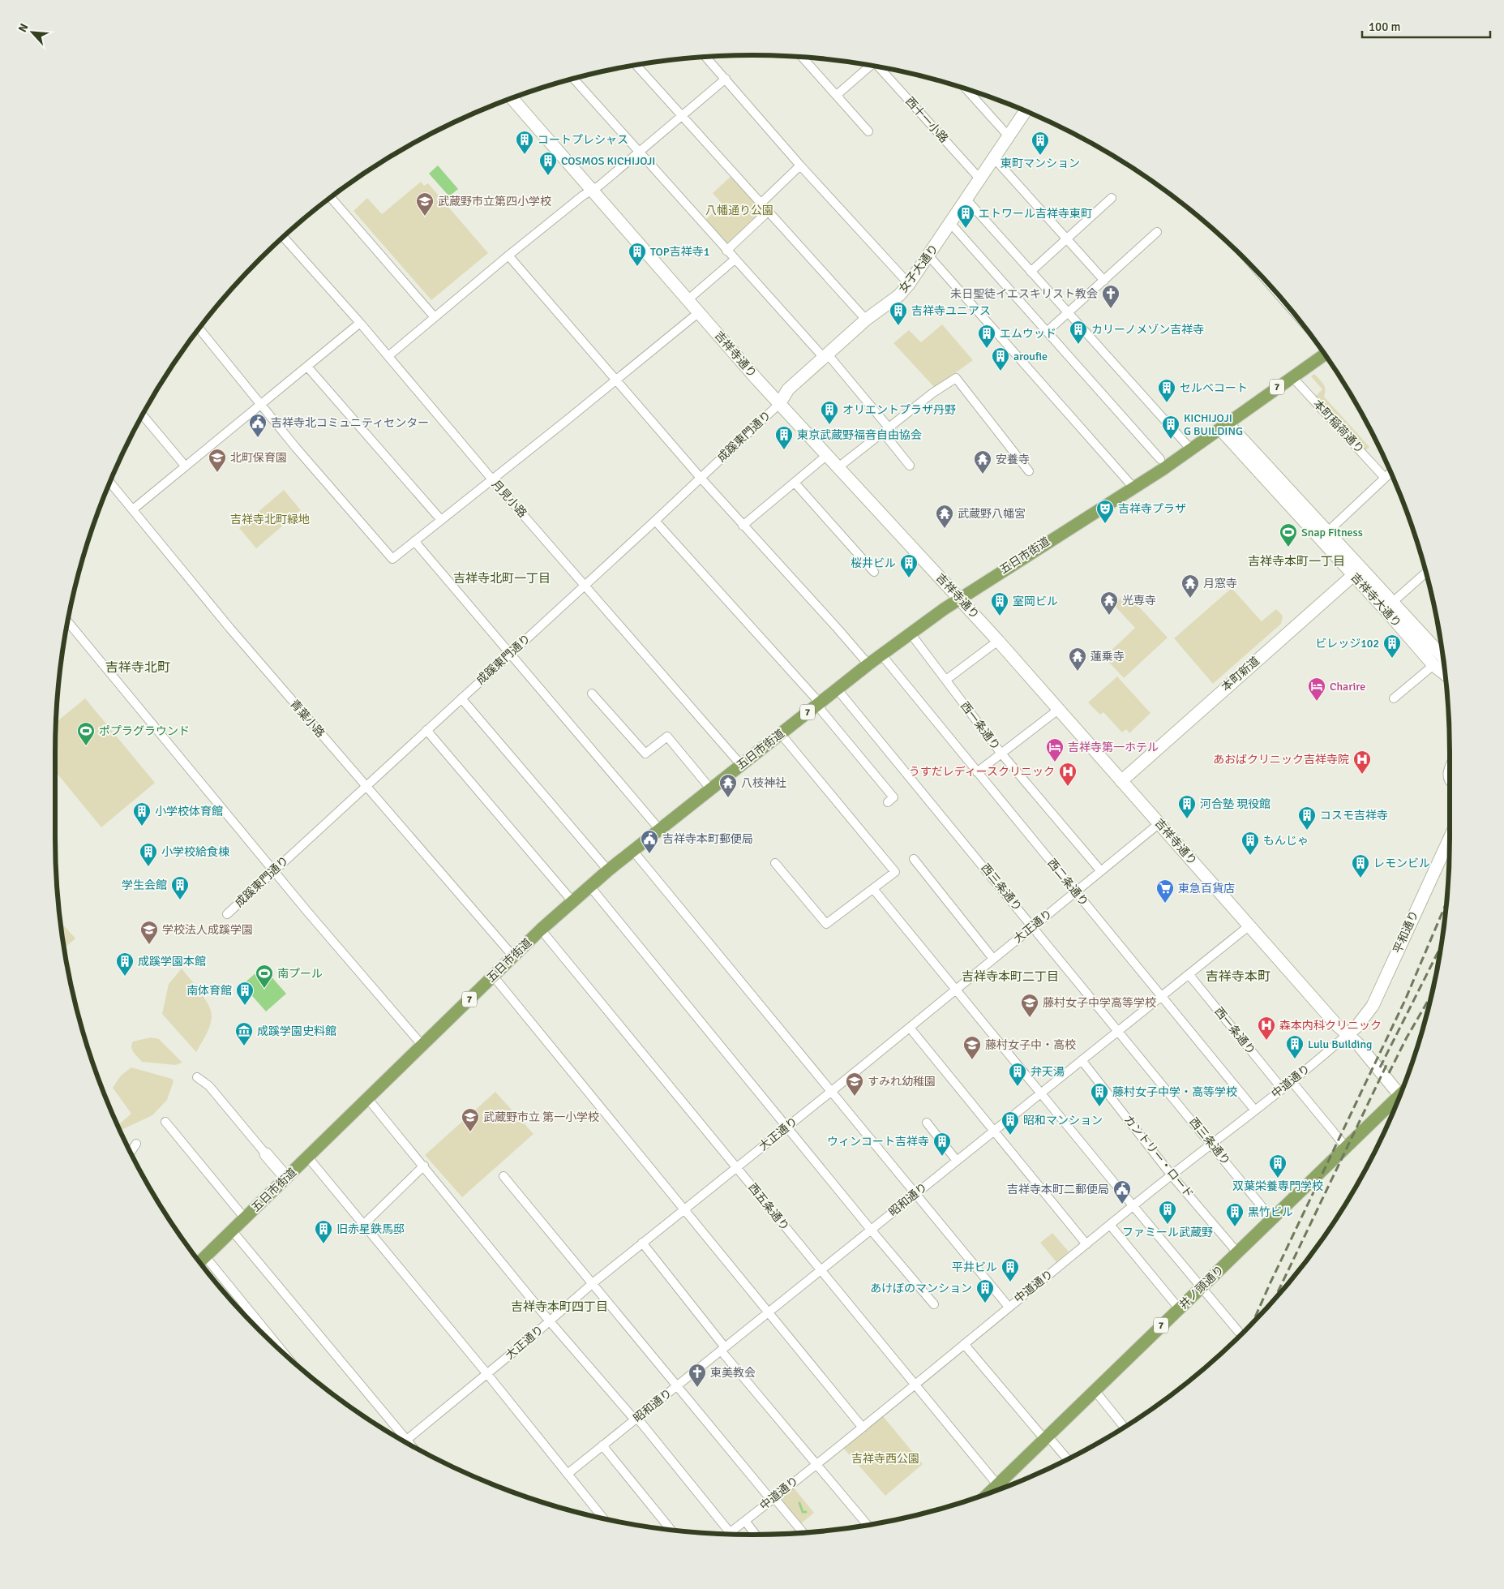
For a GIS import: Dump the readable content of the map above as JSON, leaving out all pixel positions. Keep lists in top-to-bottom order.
{
  "streets": {
    "main road": [
      "女子大通り",
      "吉祥寺通り",
      "7",
      "五日市街道",
      "吉祥寺大通り",
      "本町新道",
      "平和通り",
      "井ノ頭通り"
    ],
    "street": [
      "西十一小路",
      "本町稲荷通り",
      "成蹊東門通り",
      "月見小路",
      "青葉小路",
      "西一条通り",
      "西二条通り",
      "西三条通り",
      "大正通り",
      "中道通り",
      "カントリー・ロード",
      "昭和通り",
      "西五条通り"
    ]
  },
  "crossings": [
    ["西十一小路", "女子大通り"],
    ["女子大通り", "吉祥寺通り"],
    ["女子大通り", "成蹊東門通り"],
    ["吉祥寺通り", "成蹊東門通り"],
    ["吉祥寺通り", "五日市街道"],
    ["吉祥寺通り", "本町新道"],
    ["吉祥寺通り", "大正通り"],
    ["吉祥寺通り", "平和通り"],
    ["吉祥寺通り", "中道通り"],
    ["吉祥寺通り", "昭和通り"],
    ["本町稲荷通り", "五日市街道"],
    ["成蹊東門通り", "月見小路"],
    ["成蹊東門通り", "青葉小路"],
    ["月見小路", "五日市街道"],
    ["五日市街道", "吉祥寺大通り"],
    ["五日市街道", "青葉小路"],
    ["五日市街道", "西一条通り"],
    ["五日市街道", "西二条通り"],
    ["五日市街道", "西三条通り"],
    ["五日市街道", "西五条通り"],
    ["吉祥寺大通り", "本町新道"],
    ["西一条通り", "大正通り"],
    ["西一条通り", "中道通り"],
    ["西一条通り", "昭和通り"],
    ["西二条通り", "大正通り"],
    ["西二条通り", "中道通り"],
    ["西二条通り", "昭和通り"],
    ["西三条通り", "大正通り"],
    ["西三条通り", "中道通り"],
    ["西三条通り", "昭和通り"],
    ["西三条通り", "井ノ頭通り"],
    ["大正通り", "西五条通り"],
    ["平和通り", "中道通り"],
    ["中道通り", "カントリー・ロード"],
    ["中道通り", "西五条通り"],
    ["カントリー・ロード", "昭和通り"],
    ["カントリー・ロード", "井ノ頭通り"],
    ["昭和通り", "西五条通り"],
    ["西五条通り", "井ノ頭通り"]
  ],
  "districts": [
    "吉祥寺本町一丁目",
    "吉祥寺北町一丁目",
    "吉祥寺北町",
    "吉祥寺本町二丁目",
    "吉祥寺本町",
    "吉祥寺本町四丁目"
  ],
  "parks": ["八幡通り公園", "吉祥寺北町緑地", "吉祥寺西公園"],
  "places": {
    "building": [
      "コートプレシャス",
      "東町マンション",
      "COSMOS KICHIJOJI",
      "エトワール吉祥寺東町",
      "TOP吉祥寺1",
      "吉祥寺ユニアス",
      "カリーノメゾン吉祥寺",
      "エムウッド",
      "aroufie",
      "セルベコート",
      "オリエントプラザ丹野",
      "KICHIJOJI G BUILDING",
      "東京武蔵野福音自由協会",
      "桜井ビル",
      "室岡ビル",
      "ビレッジ102",
      "河合塾 現役館",
      "小学校体育館",
      "コスモ吉祥寺",
      "もんじゃ",
      "小学校給食棟",
      "レモンビル",
      "学生会館",
      "成蹊学園本館",
      "南体育館",
      "Lulu Building",
      "弁天湯",
      "藤村女子中学・高等学校",
      "昭和マンション",
      "ウィンコート吉祥寺",
      "双葉栄養専門学校",
      "ファミール武蔵野",
      "黒竹ビル",
      "旧赤星鉄馬邸",
      "平井ビル",
      "あけぼのマンション"
    ],
    "school or university": [
      "武蔵野市立第四小学校",
      "北町保育園",
      "学校法人成蹊学園",
      "藤村女子中学高等学校",
      "藤村女子中・高校",
      "すみれ幼稚園",
      "武蔵野市立 第一小学校"
    ],
    "church": ["未日聖徒イエスキリスト教会", "東美教会"],
    "public building": ["吉祥寺北コミュニティセンター", "吉祥寺本町郵便局", "吉祥寺本町二郵便局"],
    "temple": [
      "安養寺",
      "武蔵野八幡宮",
      "月窓寺",
      "光専寺",
      "蓮乗寺",
      "八枝神社"
    ],
    "theatre": ["吉祥寺プラザ"],
    "sports": ["Snap Fitness", "ポプラグラウンド", "南プール"],
    "hotel": ["Charire", "吉祥寺第一ホテル"],
    "hospital": ["あおばクリニック吉祥寺院", "うすだレディースクリニック", "森本内科クリニック"],
    "supermarket": ["東急百貨店"],
    "museum": ["成蹊学園史料館"]
  },
  "scale_bar": "100 m",
  "north": "top left"
}
